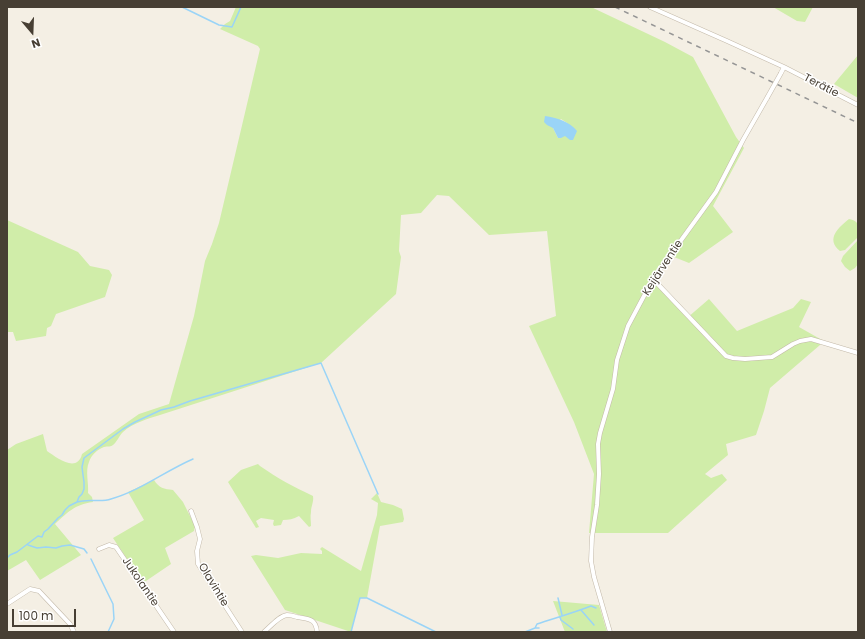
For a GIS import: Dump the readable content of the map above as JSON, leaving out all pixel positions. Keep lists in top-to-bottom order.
{
  "streets": {
    "street": [
      "Terätie",
      "Keijärventie",
      "Jukolantie",
      "Olavintie"
    ]
  },
  "crossings": [
    ["Terätie", "Keijärventie"]
  ],
  "scale_bar": "100 m",
  "north": "bottom"
}
